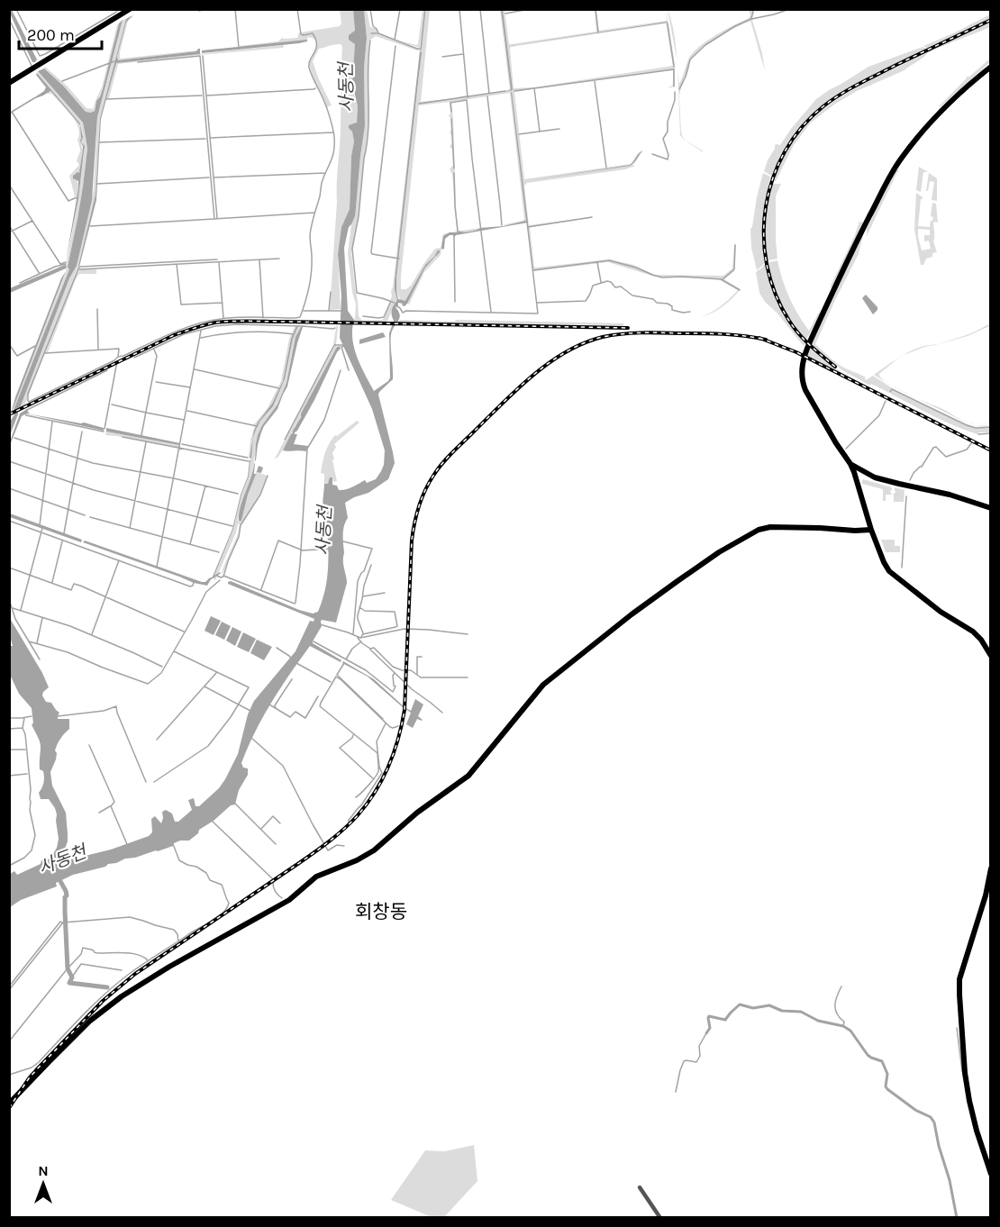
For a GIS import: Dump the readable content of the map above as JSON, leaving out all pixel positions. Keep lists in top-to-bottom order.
{
  "districts": ["회창동"],
  "water": ["사동천"],
  "scale_bar": "200 m",
  "north": "top"
}
